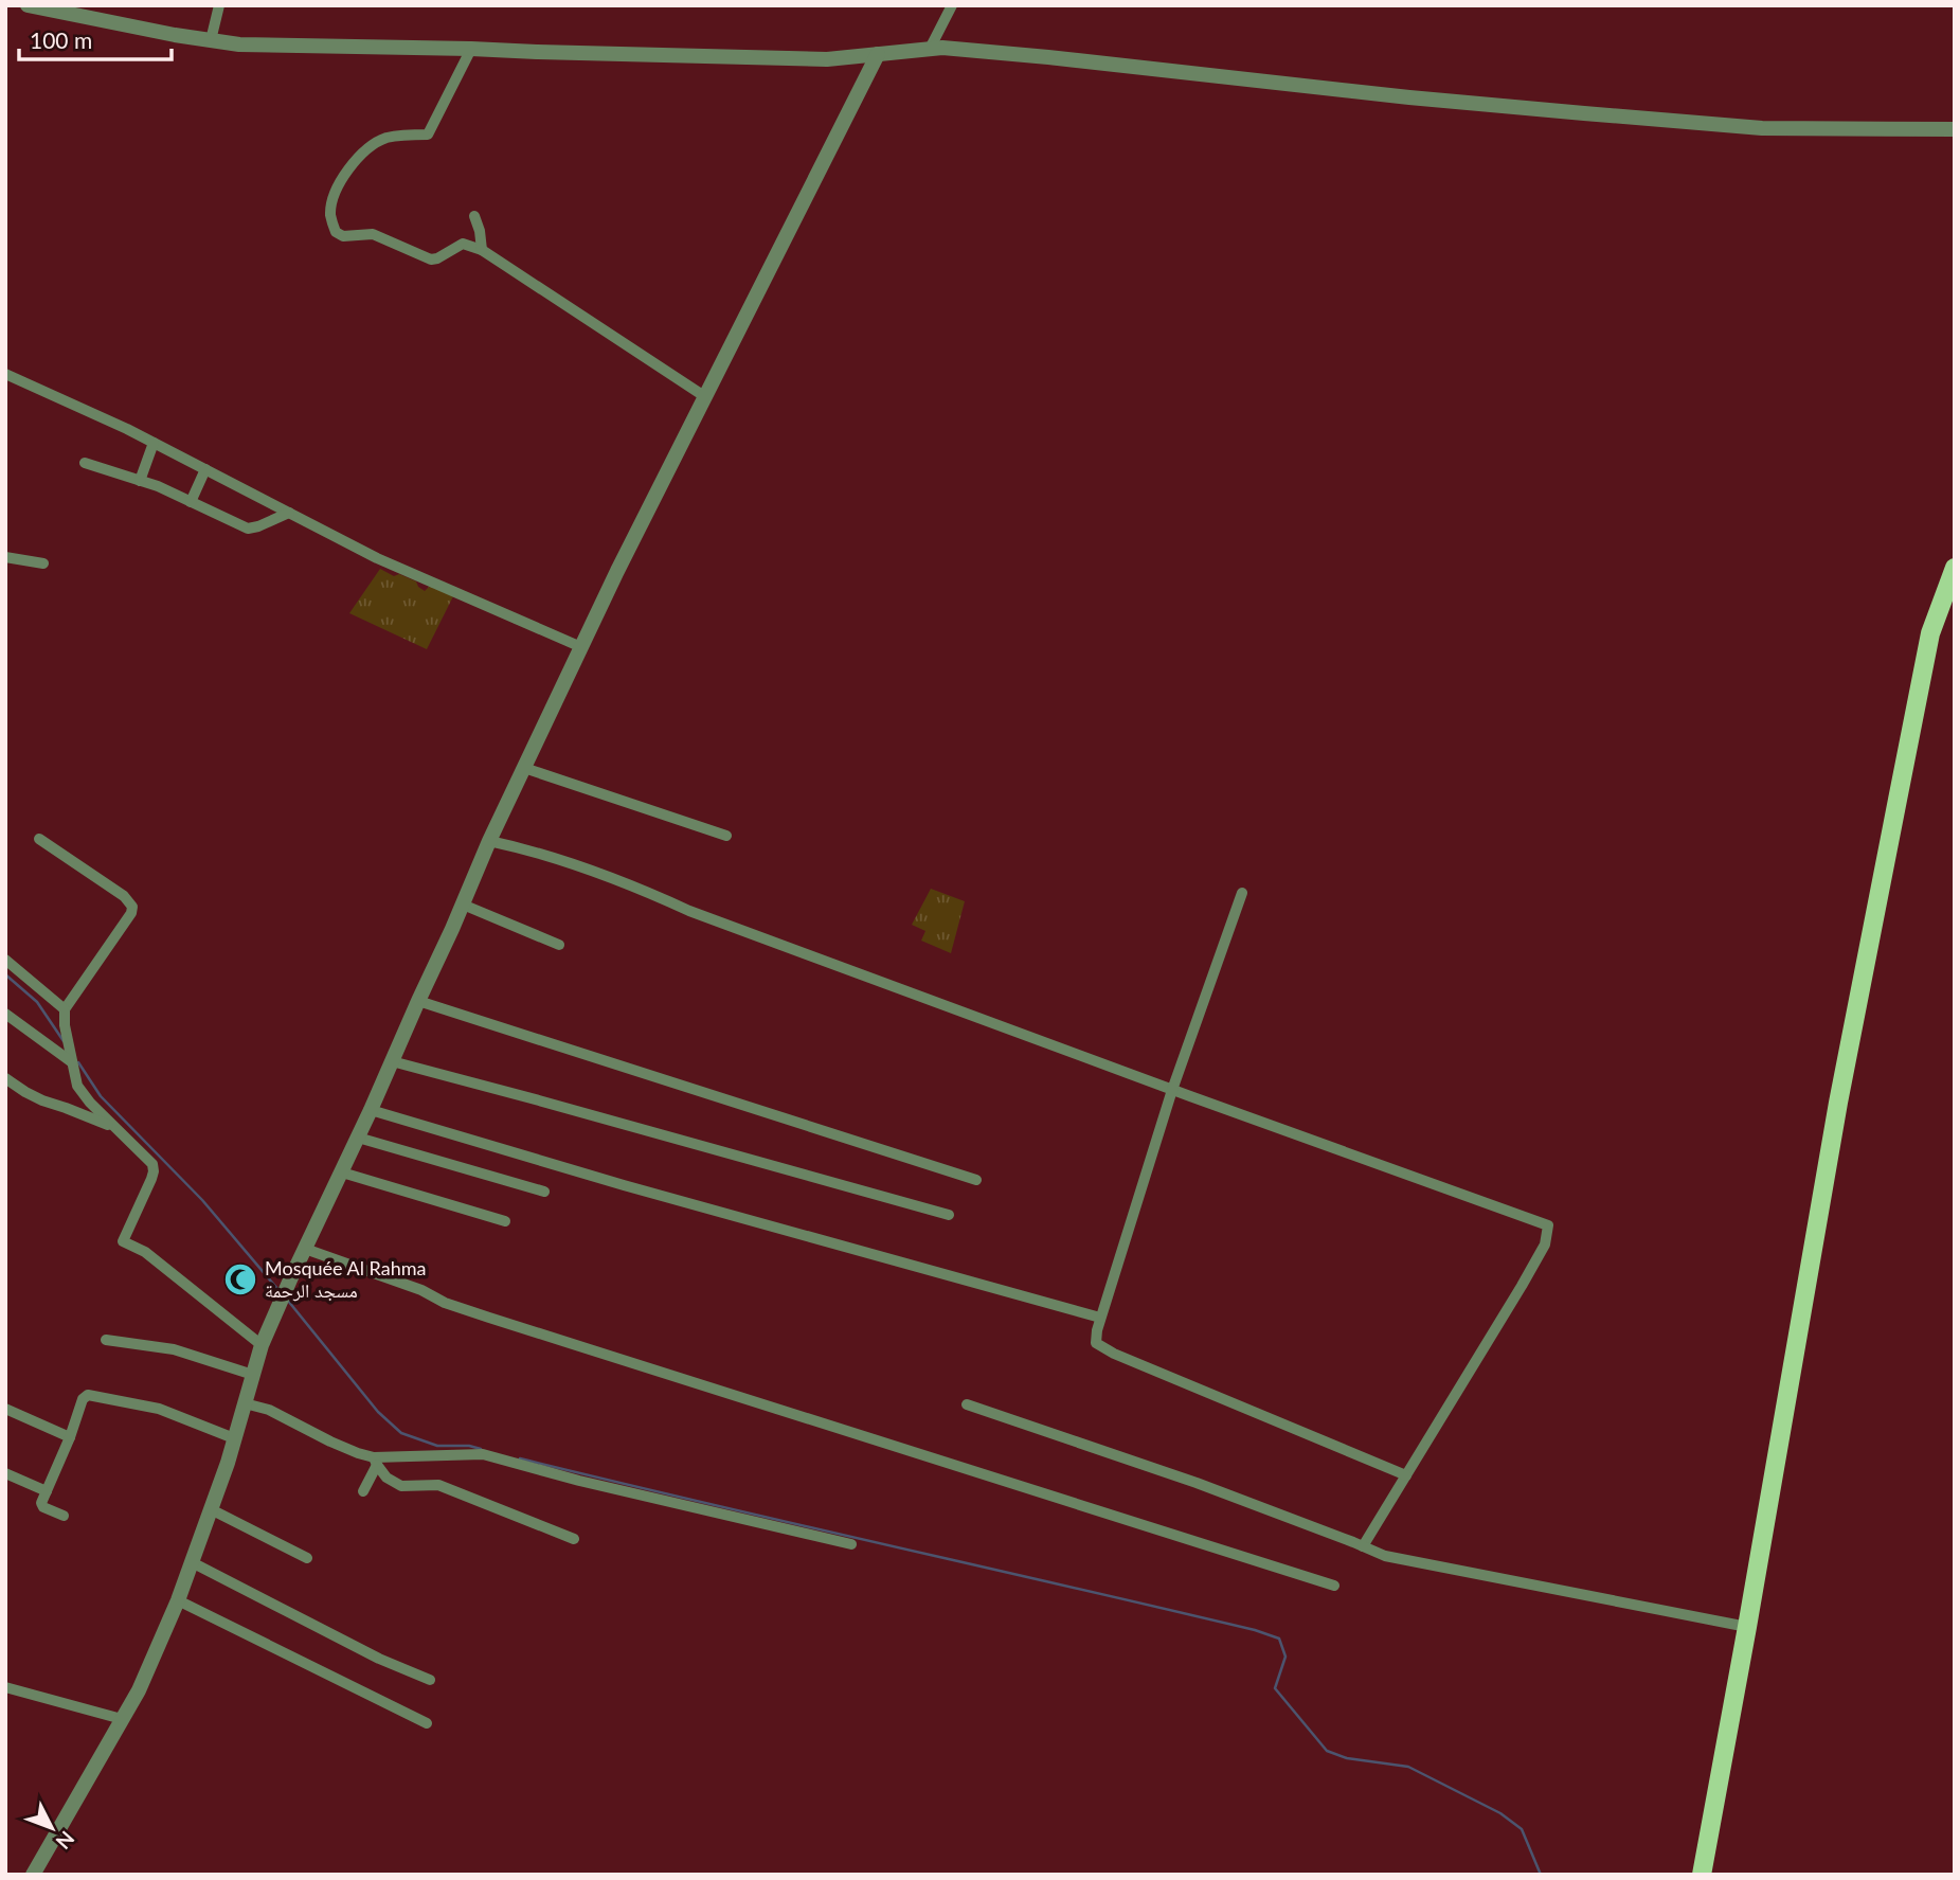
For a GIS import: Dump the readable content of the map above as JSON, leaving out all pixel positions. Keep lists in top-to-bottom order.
{
  "places": {
    "mosque": ["Mosquée Al Rahma مسجد الرحمة"]
  },
  "scale_bar": "100 m",
  "north": "bottom right"
}
